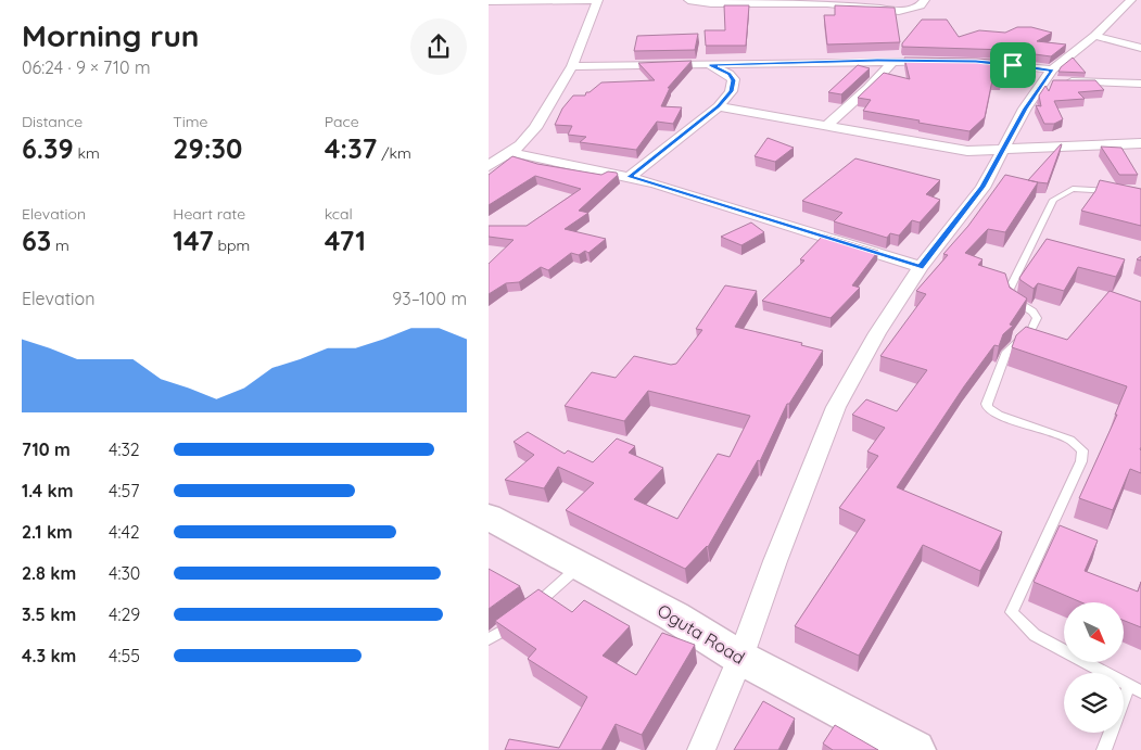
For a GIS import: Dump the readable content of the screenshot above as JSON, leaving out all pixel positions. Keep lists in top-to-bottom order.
{
  "streets": {
    "main road": ["Oguta Road"]
  },
  "north": "bottom right",
  "page": {
    "heading": ["Morning run", "06:24 · 9 × 710 m"],
    "stats": [
      ["Distance", "6.39 km"],
      ["Time", "29:30"],
      ["Pace", "4:37 /km"],
      ["Elevation", "63 m"],
      ["Heart rate", "147 bpm"],
      ["kcal", "471"]
    ],
    "chart": ["Elevation", "93–100 m"],
    "list": [
      {
        "name": "710 m",
        "note": "4:32"
      },
      {
        "name": "1.4 km",
        "note": "4:57"
      },
      {
        "name": "2.1 km",
        "note": "4:42"
      },
      {
        "name": "2.8 km",
        "note": "4:30"
      },
      {
        "name": "3.5 km",
        "note": "4:29"
      },
      {
        "name": "4.3 km",
        "note": "4:55"
      }
    ]
  }
}
